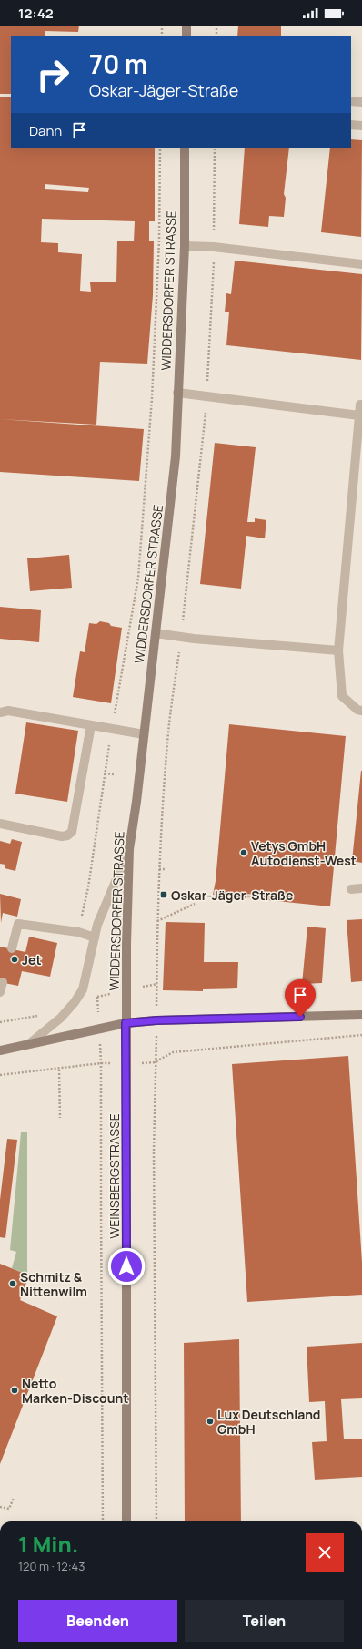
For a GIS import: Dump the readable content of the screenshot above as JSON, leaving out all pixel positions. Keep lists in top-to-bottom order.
{
  "streets": {
    "main road": ["WIDDERSDORFER STRASSE", "WEINSBERGSTRASSE"]
  },
  "crossings": [
    ["WIDDERSDORFER STRASSE", "WEINSBERGSTRASSE"]
  ],
  "places": {
    "other": [
      "Vetys GmbH Autodienst-West",
      "Jet",
      "Schmitz & Nittenwilm",
      "Netto Marken-Discount",
      "Lux Deutschland GmbH"
    ],
    "transit": ["Oskar-Jäger-Straße"]
  },
  "page": {
    "status": "12:42",
    "turn": ["70 m", "Oskar-Jäger-Straße"],
    "then": "Dann",
    "heading": ["1 Min.", "120 m · 12:43"],
    "buttons": ["Beenden", "Teilen"]
  }
}
